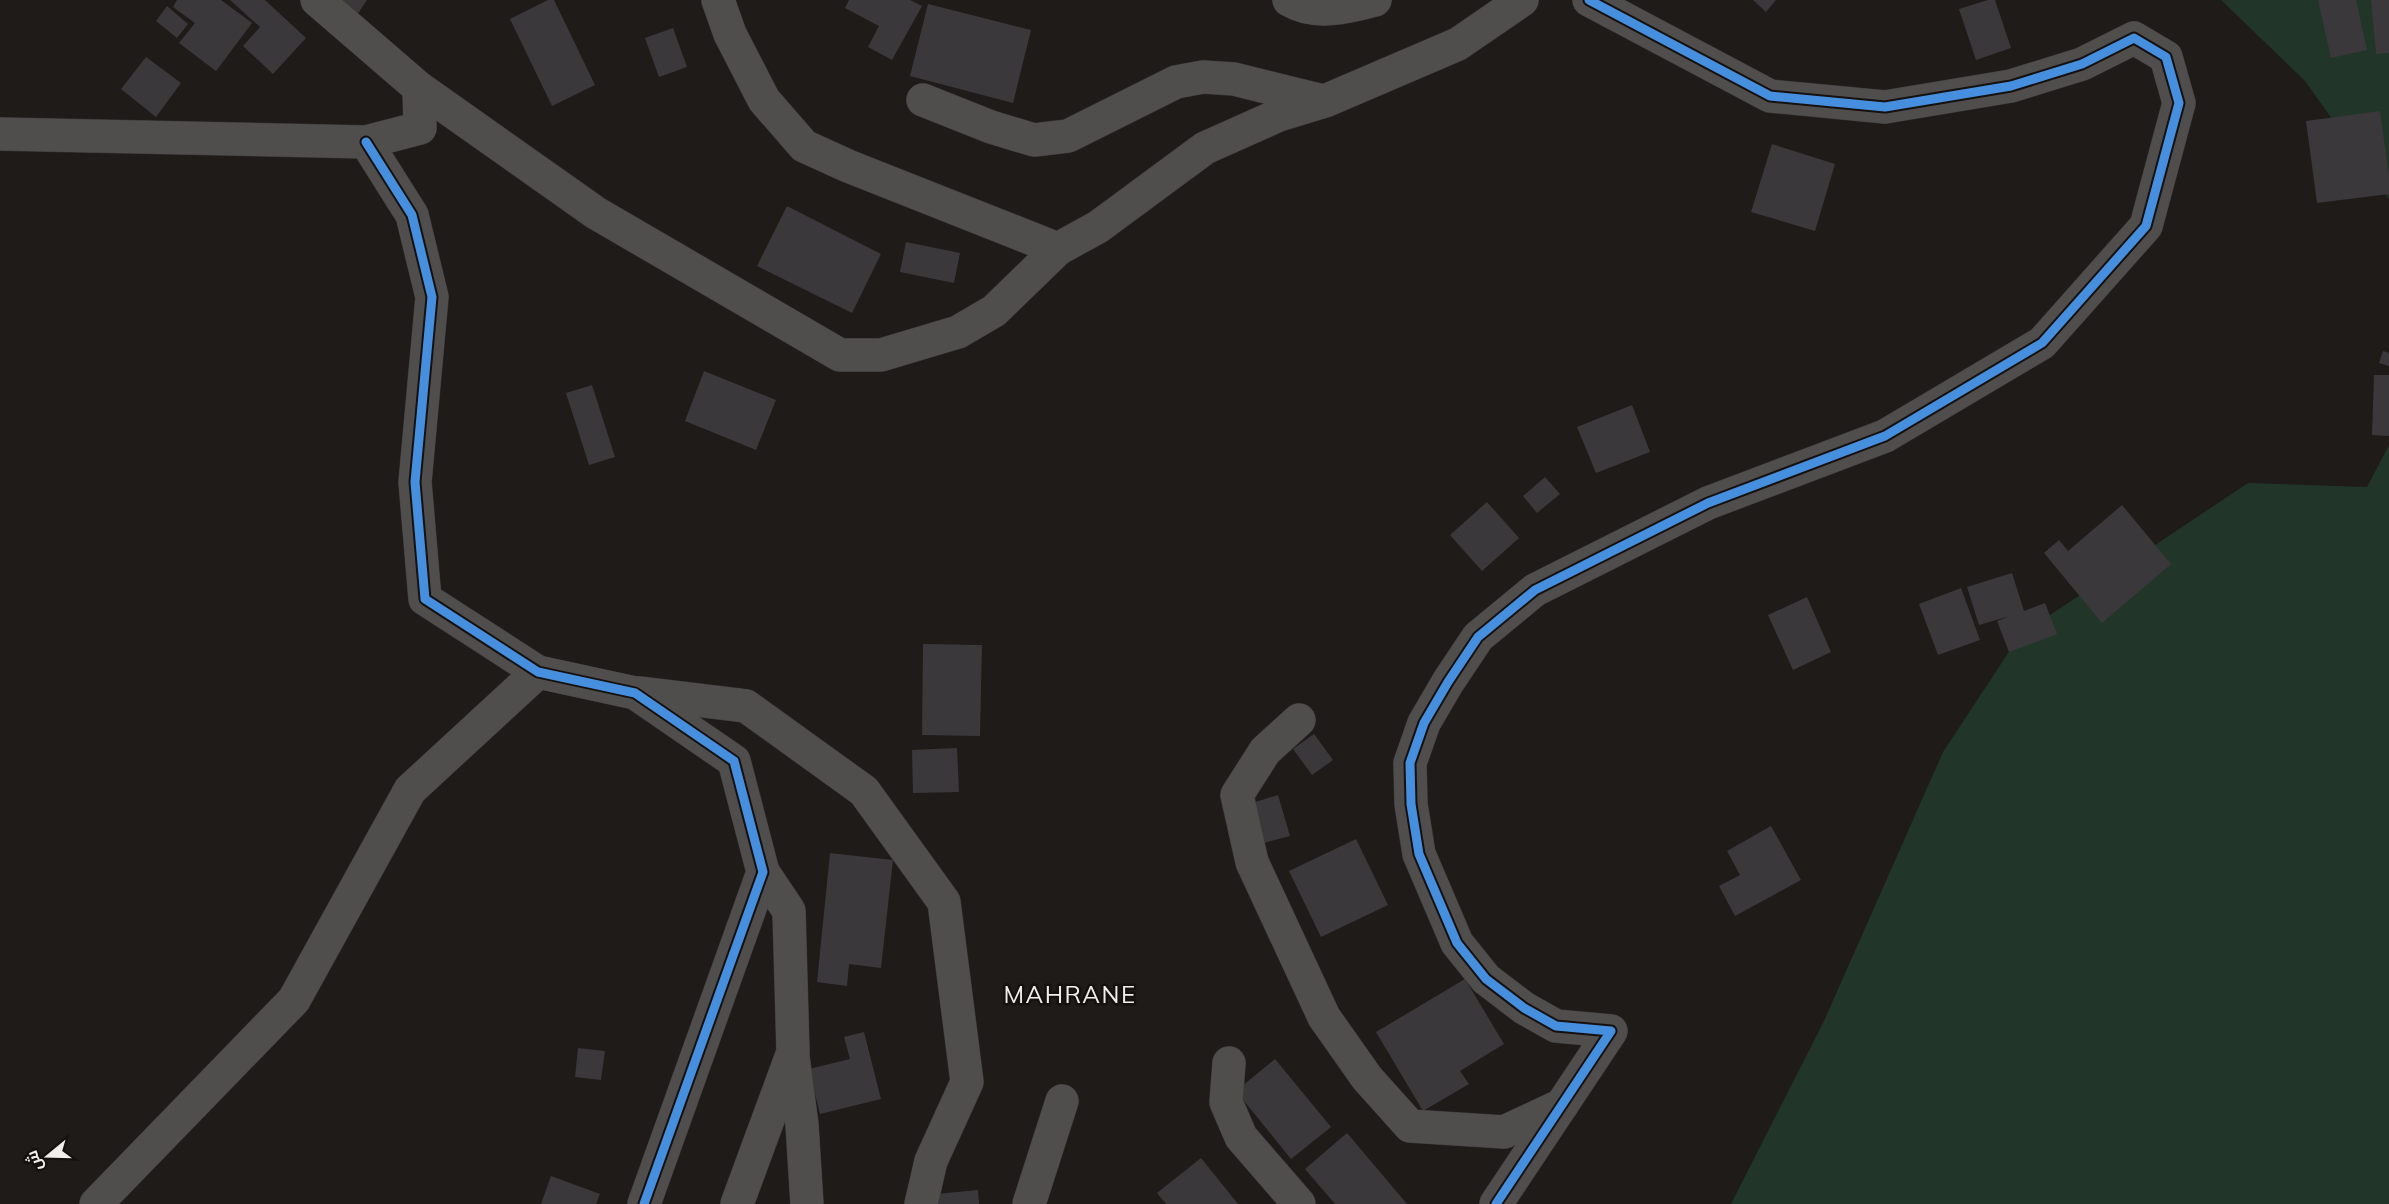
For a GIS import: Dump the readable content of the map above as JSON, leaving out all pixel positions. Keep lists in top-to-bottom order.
{
  "districts": ["MAHRANE"],
  "north": "left"
}
